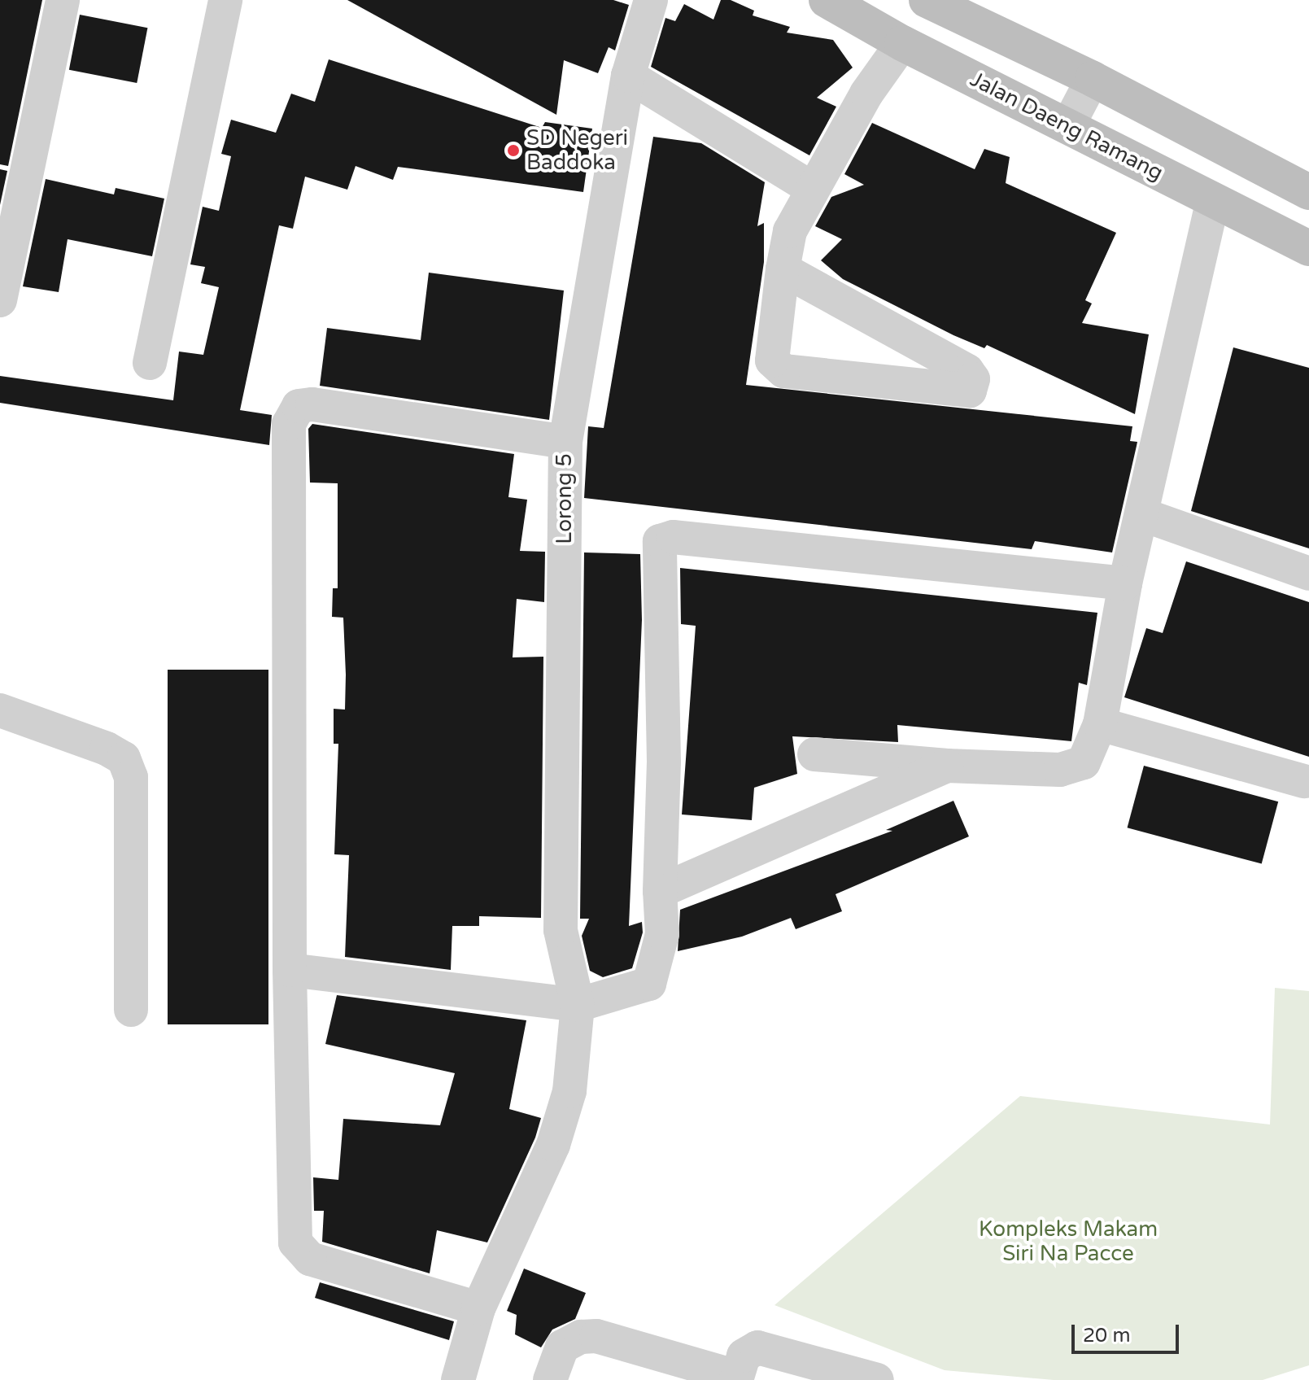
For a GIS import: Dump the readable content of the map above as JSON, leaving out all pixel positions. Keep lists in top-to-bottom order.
{
  "streets": {
    "main road": ["Jalan Daeng Ramang"],
    "street": ["Lorong 5"]
  },
  "parks": ["Kompleks Makam Siri Na Pacce"],
  "places": ["SD Negeri Baddoka"],
  "scale_bar": "20 m"
}
